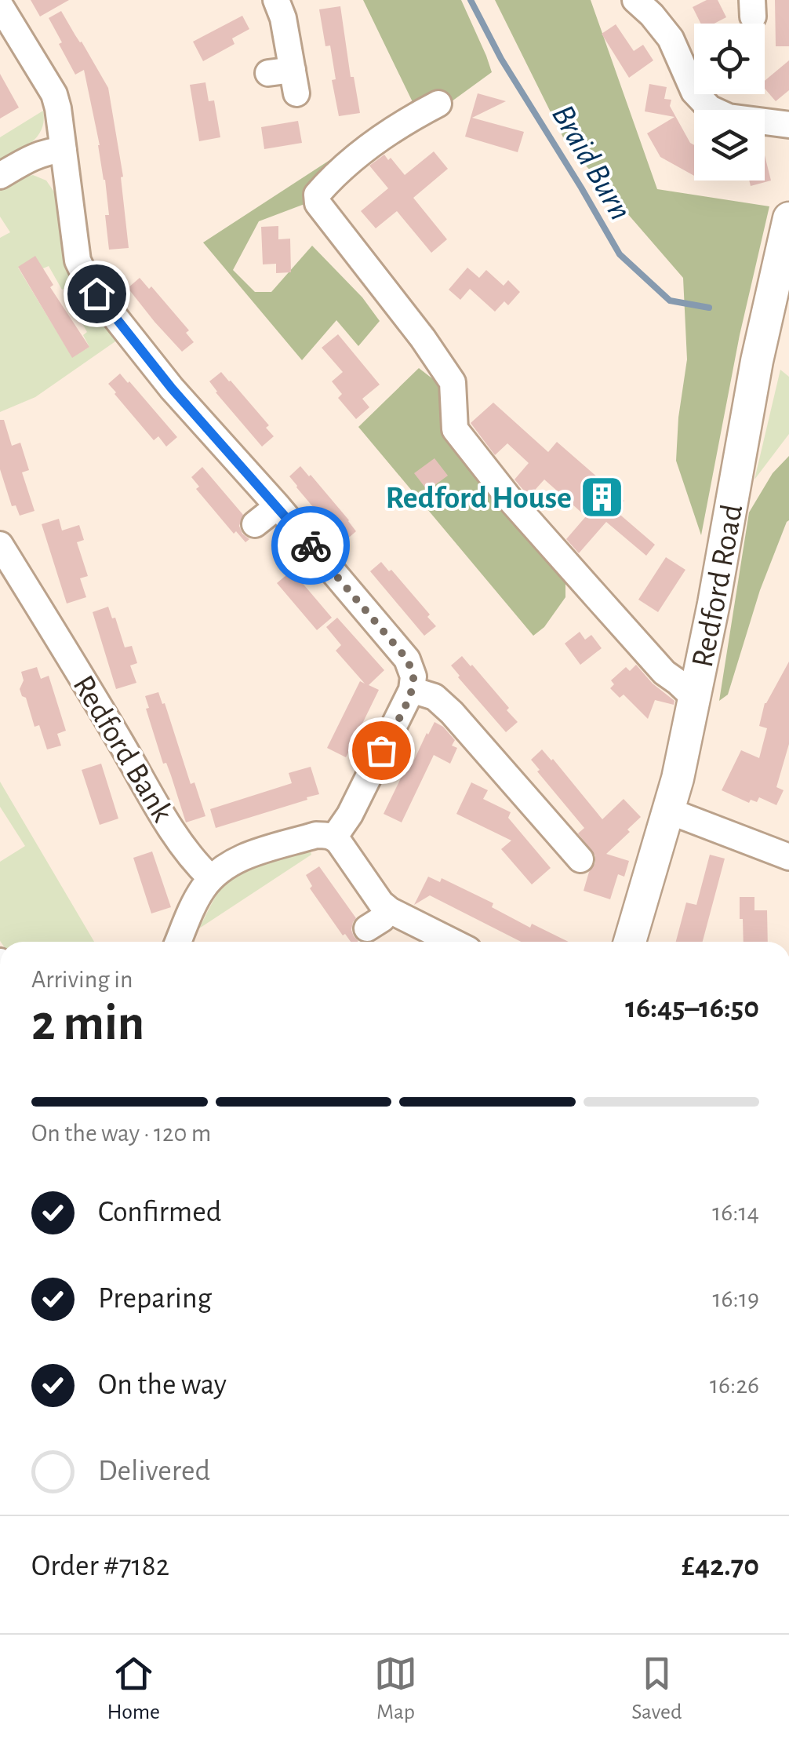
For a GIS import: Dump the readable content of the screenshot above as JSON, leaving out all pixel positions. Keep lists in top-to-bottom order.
{
  "streets": {
    "main road": ["Redford Road"],
    "street": ["Redford Bank"]
  },
  "water": ["Braid Burn"],
  "places": {
    "building": ["Redford House"]
  },
  "page": {
    "heading": ["2 min", "Arriving in", "16:45–16:50"],
    "panel": ["Order #7182", "£42.70"],
    "bar": "On the way · 120 m",
    "list": [
      ["Confirmed", "16:14"],
      ["Preparing", "16:19"],
      ["On the way", "16:26"],
      "Delivered"
    ],
    "tabs": ["Home", "Map", "Saved"]
  }
}
